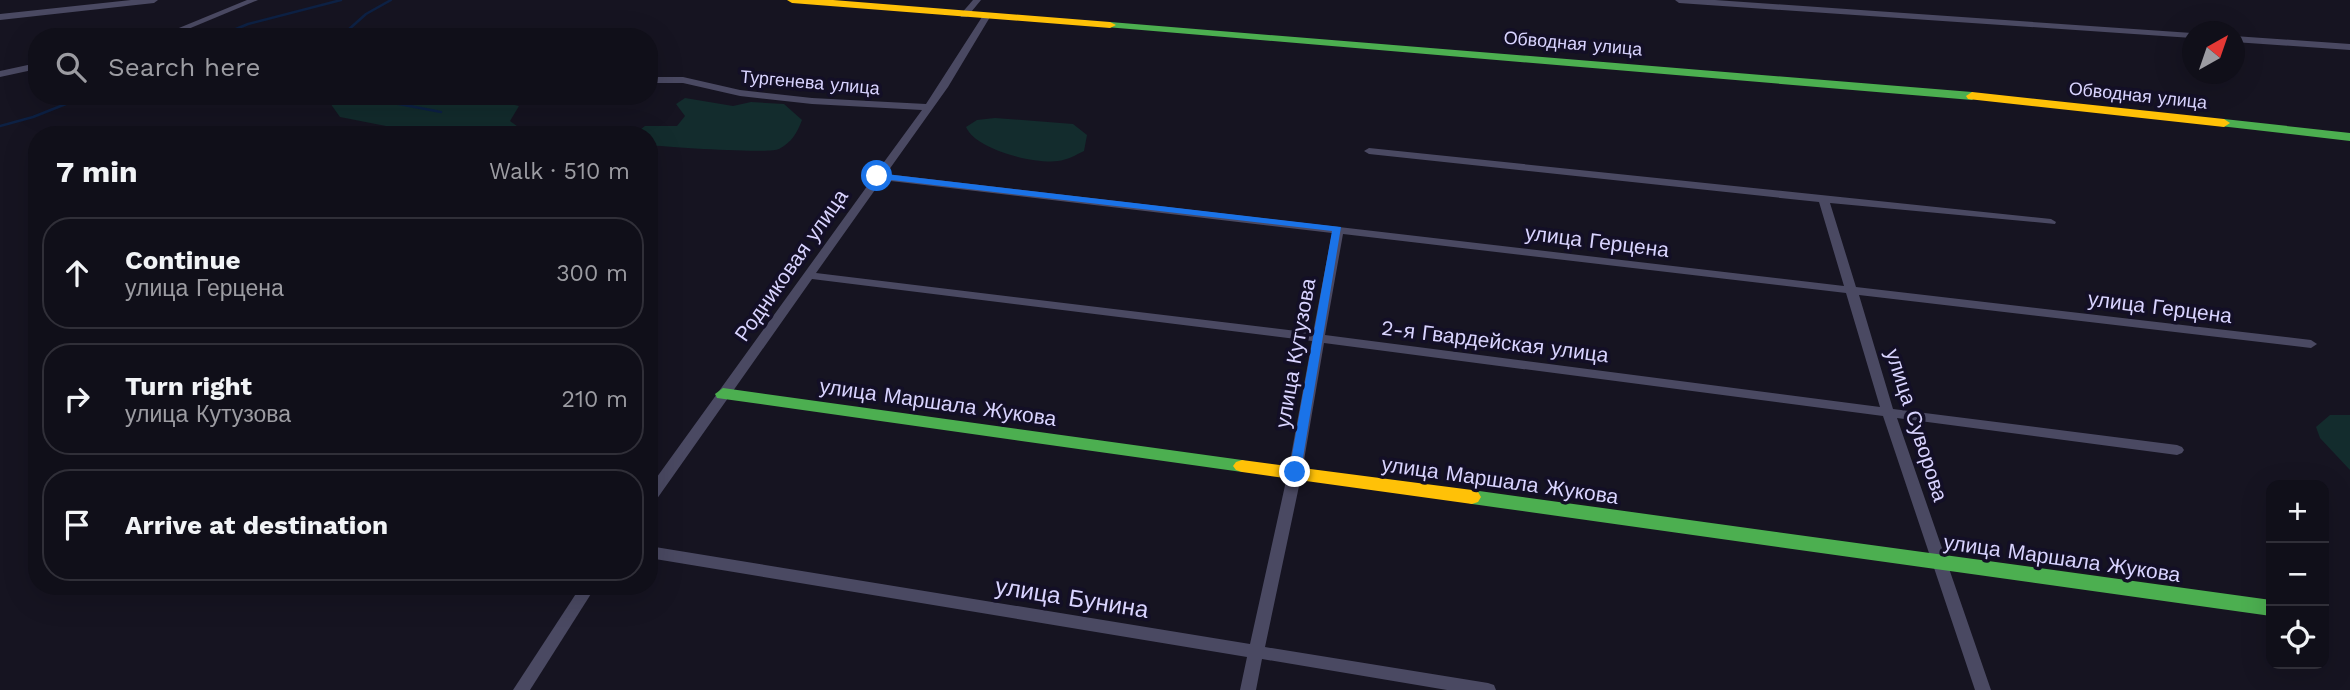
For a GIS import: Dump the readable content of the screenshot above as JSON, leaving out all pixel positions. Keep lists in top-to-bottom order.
{
  "streets": {
    "street": [
      "Обводная улица",
      "Тургенева улица",
      "улица Герцена",
      "Родниковая улица",
      "2-я Гвардейская улица",
      "улица Кутузова",
      "улица Маршала Жукова",
      "улица Суворова",
      "улица Бунина"
    ]
  },
  "crossings": [
    ["Обводная улица", "Родниковая улица"],
    ["Тургенева улица", "Родниковая улица"],
    ["улица Герцена", "Родниковая улица"],
    ["улица Герцена", "улица Кутузова"],
    ["улица Герцена", "улица Суворова"],
    ["Родниковая улица", "2-я Гвардейская улица"],
    ["Родниковая улица", "улица Маршала Жукова"],
    ["2-я Гвардейская улица", "улица Кутузова"],
    ["2-я Гвардейская улица", "улица Суворова"],
    ["улица Кутузова", "улица Маршала Жукова"],
    ["улица Кутузова", "улица Бунина"],
    ["улица Маршала Жукова", "улица Суворова"]
  ],
  "north": "top right",
  "page": {
    "search": "Search here",
    "heading": ["7 min", "Walk · 510 m"],
    "list": [
      ["Continue", "улица Герцена", "300 m"],
      ["Turn right", "улица Кутузова", "210 m"],
      "Arrive at destination"
    ],
    "map_buttons": ["+", "−"]
  }
}
